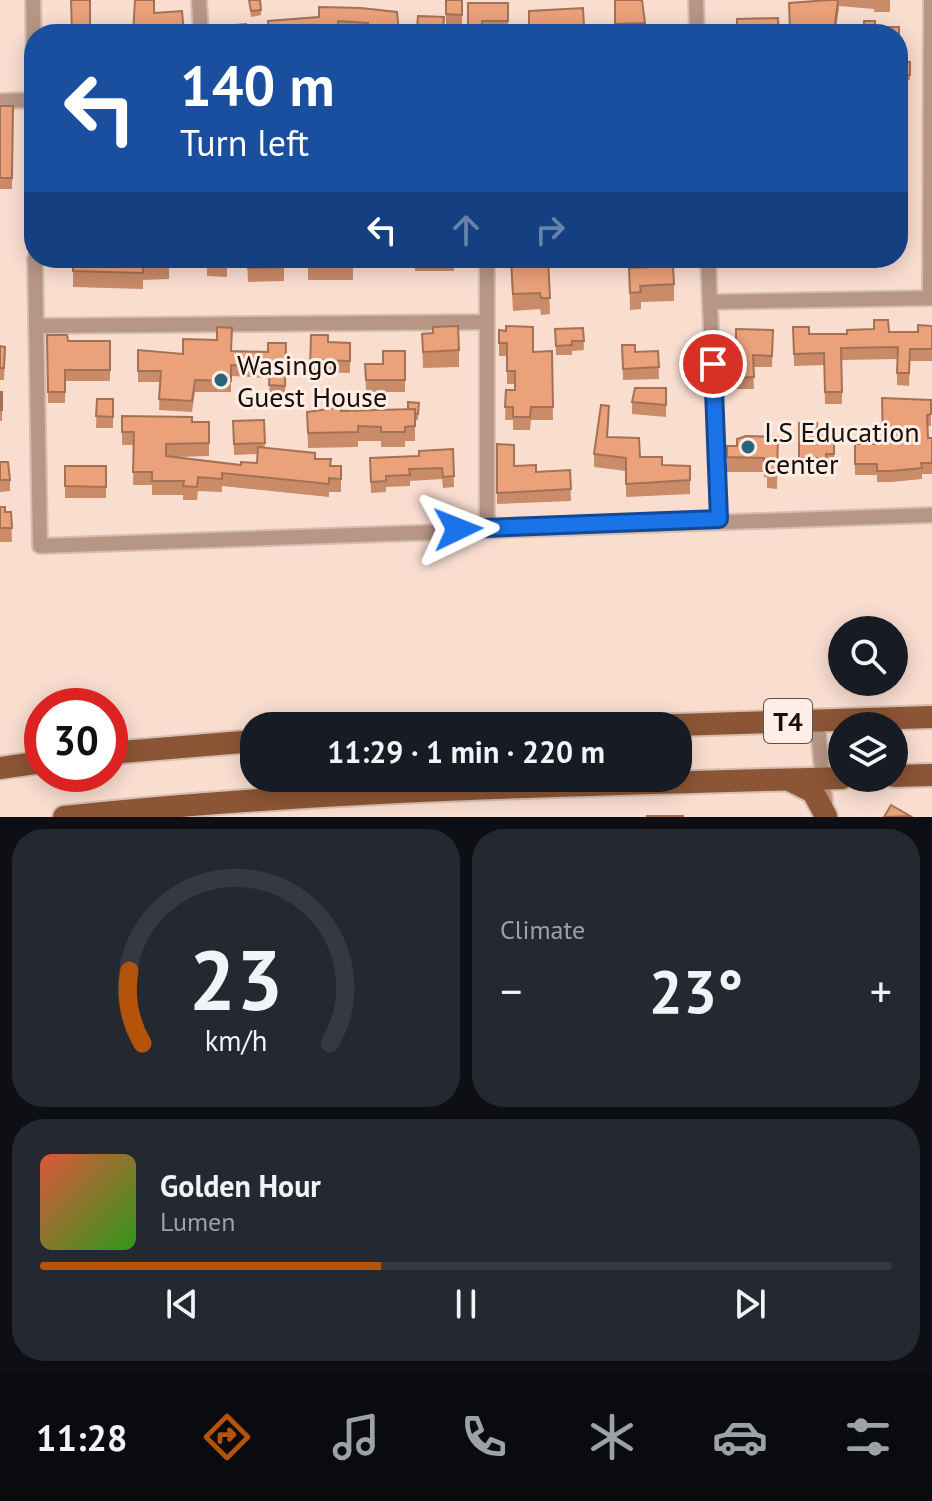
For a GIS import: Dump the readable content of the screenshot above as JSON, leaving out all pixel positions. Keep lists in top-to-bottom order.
{
  "streets": {
    "main road": ["T4"]
  },
  "places": ["Wasingo Guest House", "I.S Education center"],
  "page": {
    "turn": ["140 m", "Turn left"],
    "limit": "30",
    "trip": "11:29 · 1 min · 220 m",
    "tile": "Climate",
    "heat": ["−", "23°", "+"],
    "song": ["Golden Hour", "Lumen"],
    "tabs": "11:28",
    "gauge": ["23", "km/h"]
  }
}
